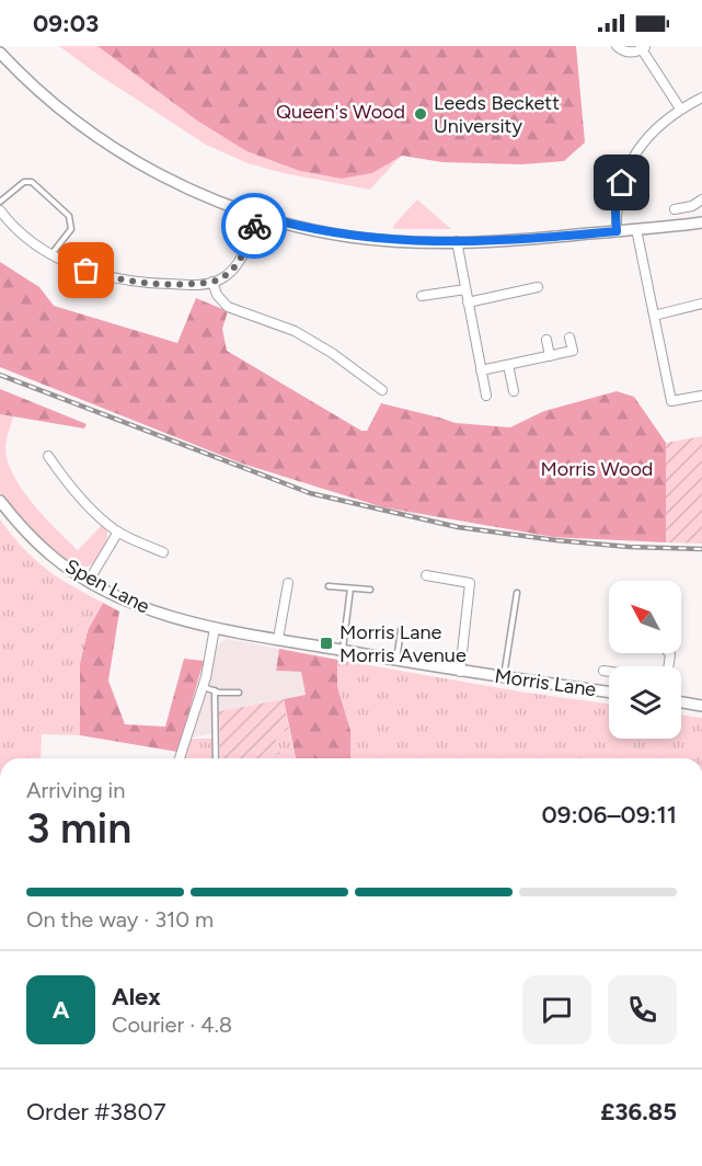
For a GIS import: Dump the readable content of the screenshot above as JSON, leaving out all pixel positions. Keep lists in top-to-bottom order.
{
  "streets": {
    "street": ["Spen Lane", "Morris Lane"]
  },
  "crossings": [
    ["Spen Lane", "Morris Lane"]
  ],
  "parks": ["Queen's Wood", "Morris Wood"],
  "places": {
    "other": ["Leeds Beckett University"],
    "transit": ["Morris Lane Morris Avenue"]
  },
  "north": "top left",
  "page": {
    "status": "09:03",
    "heading": ["3 min", "Arriving in", "09:06–09:11"],
    "panel": [
      "Alex",
      "Courier · 4.8",
      "Order #3807",
      "£36.85"
    ],
    "bar": "On the way · 310 m",
    "round": "A"
  }
}
